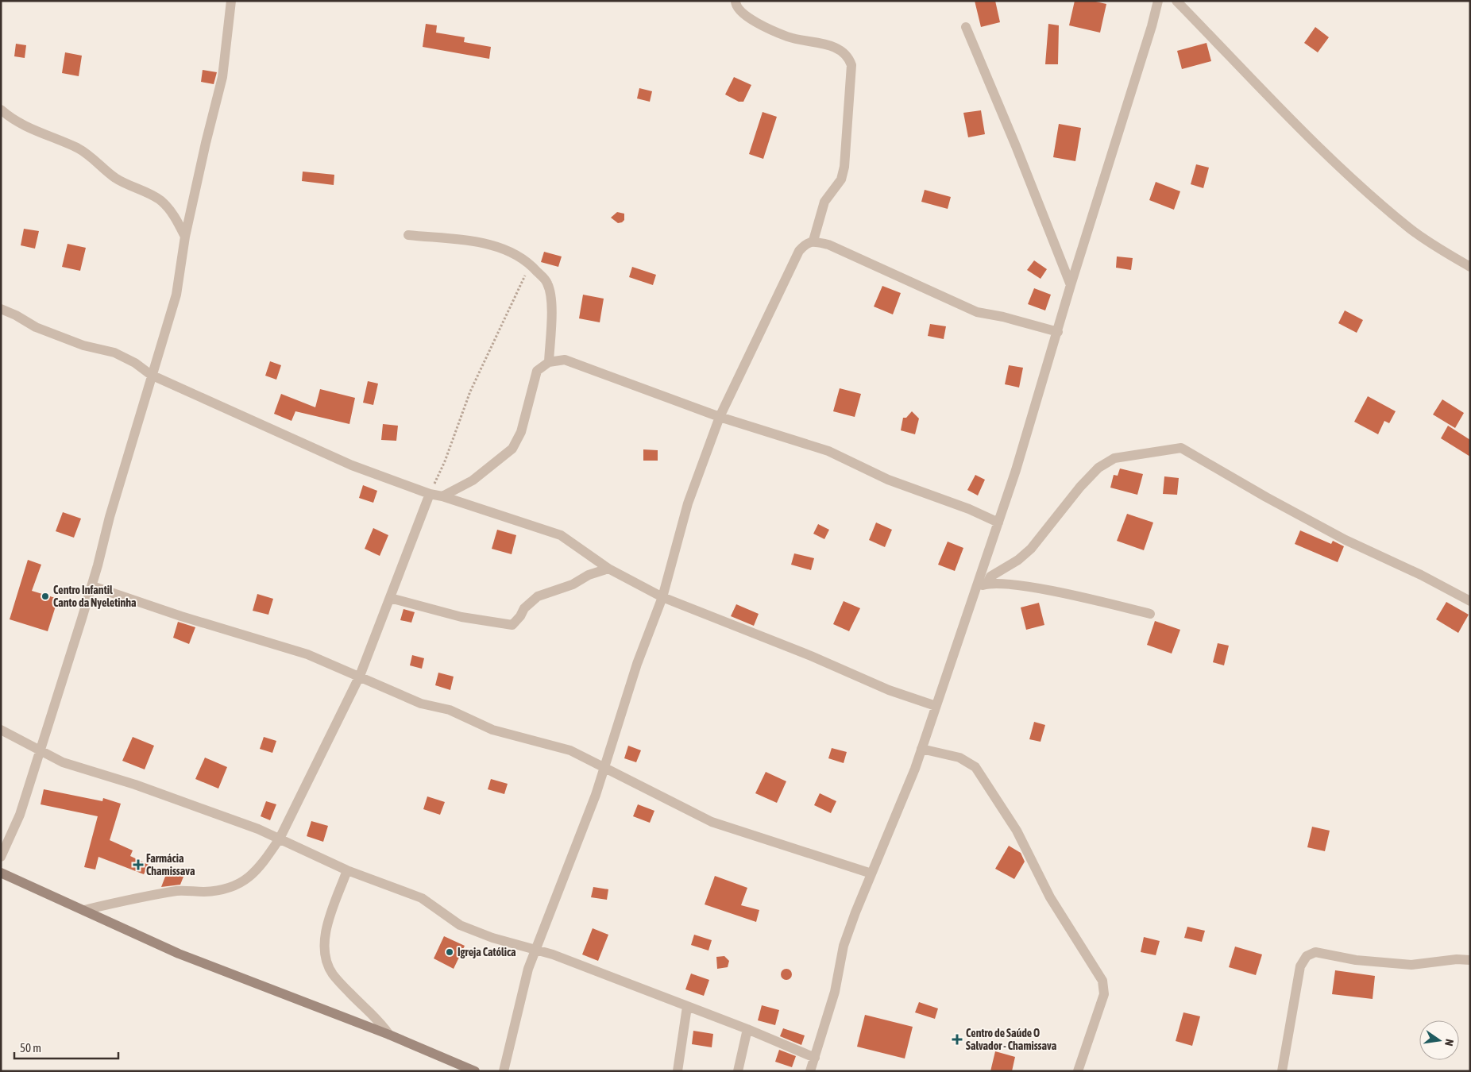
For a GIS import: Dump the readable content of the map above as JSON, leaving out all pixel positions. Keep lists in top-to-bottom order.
{
  "places": {
    "other": ["Centro Infantil Canto da Nyeletinha", "Igreja Católica"],
    "health": ["Farmácia Chamissava", "Centro de Saúde O Salvador - Chamissava"]
  },
  "scale_bar": "50 m",
  "north": "right"
}
